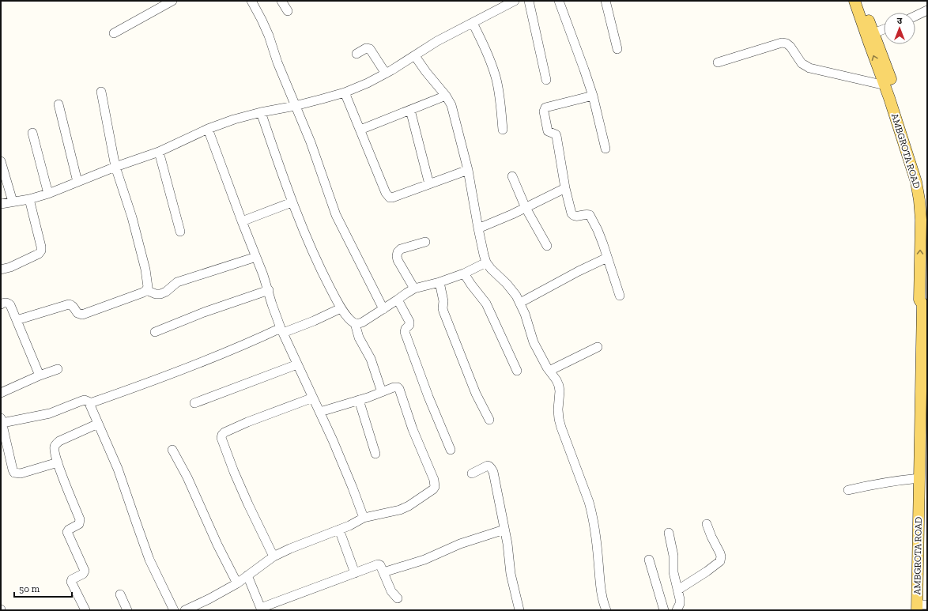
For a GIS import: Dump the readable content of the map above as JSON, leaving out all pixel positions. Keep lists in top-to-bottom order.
{
  "streets": {
    "main road": ["AMBGROTA ROAD"]
  },
  "scale_bar": "50 m",
  "north": "top"
}
